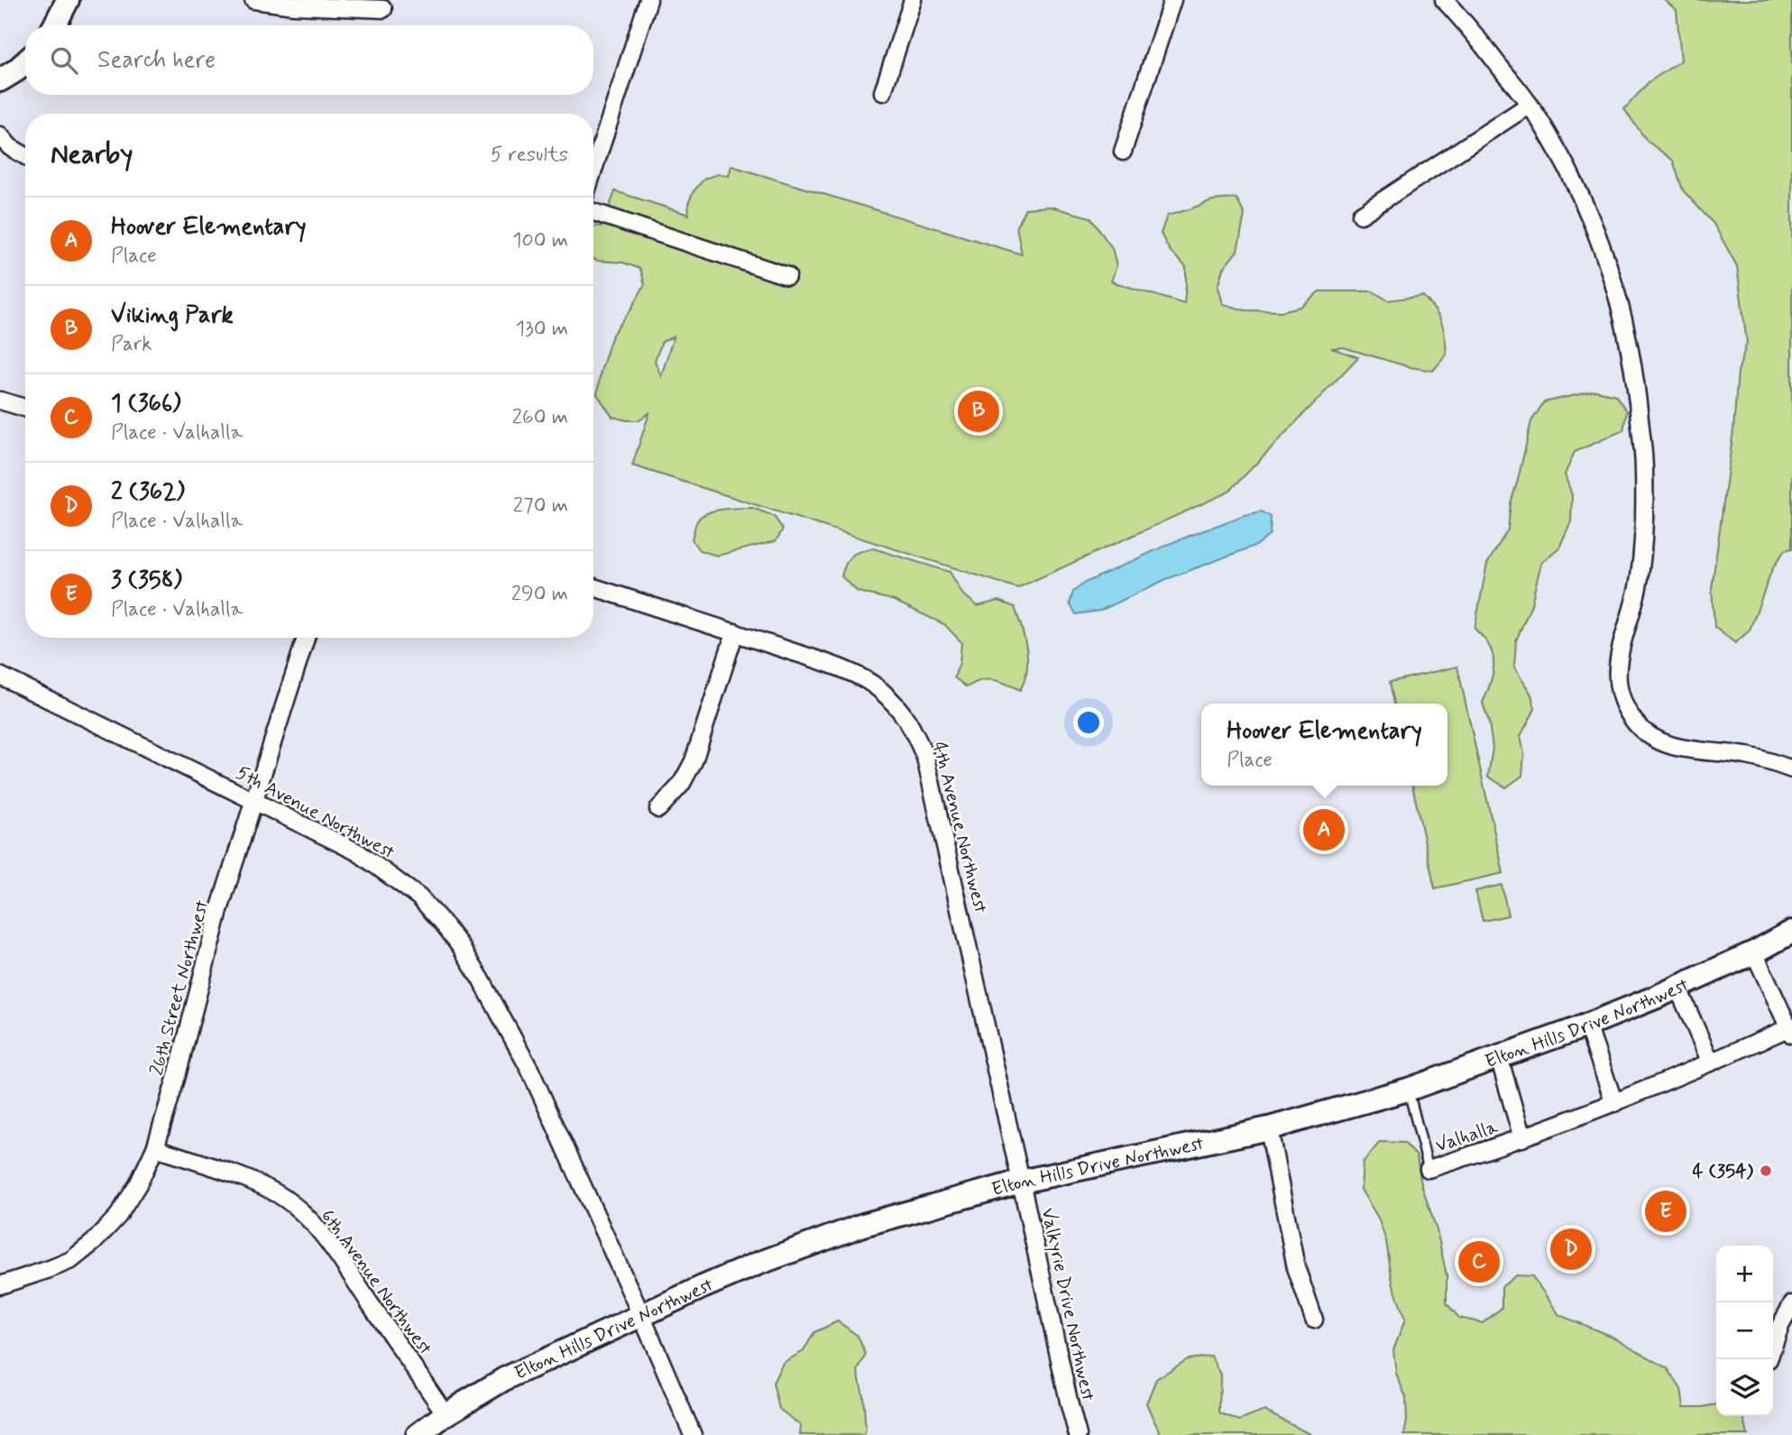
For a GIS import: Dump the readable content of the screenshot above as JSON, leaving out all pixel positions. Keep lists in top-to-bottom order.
{
  "streets": {
    "main road": ["Elton Hills Drive Northwest"],
    "street": [
      "5th Avenue Northwest",
      "4th Avenue Northwest",
      "26th Street Northwest",
      "Valhalla",
      "6th Avenue Northwest",
      "Valkyrie Drive Northwest"
    ]
  },
  "crossings": [
    ["5th Avenue Northwest", "26th Street Northwest"],
    ["5th Avenue Northwest", "Elton Hills Drive Northwest"],
    ["4th Avenue Northwest", "Elton Hills Drive Northwest"],
    ["4th Avenue Northwest", "Valkyrie Drive Northwest"],
    ["26th Street Northwest", "6th Avenue Northwest"],
    ["Elton Hills Drive Northwest", "Valhalla"],
    ["Elton Hills Drive Northwest", "6th Avenue Northwest"],
    ["Elton Hills Drive Northwest", "Valkyrie Drive Northwest"]
  ],
  "places": ["4 (354)"],
  "page": {
    "search": "Search here",
    "heading": ["Nearby", "5 results"],
    "list": [
      {
        "mark": "A",
        "name": "Hoover Elementary",
        "note": "Place",
        "value": "100 m"
      },
      {
        "mark": "B",
        "name": "Viking Park",
        "note": "Park",
        "value": "130 m"
      },
      {
        "mark": "C",
        "name": "1 (366)",
        "note": "Place · Valhalla",
        "value": "260 m"
      },
      {
        "mark": "D",
        "name": "2 (362)",
        "note": "Place · Valhalla",
        "value": "270 m"
      },
      {
        "mark": "E",
        "name": "3 (358)",
        "note": "Place · Valhalla",
        "value": "290 m"
      }
    ],
    "pins": [
      "B",
      "A",
      "E",
      "D",
      "C"
    ],
    "popup": ["Hoover Elementary", "Place"],
    "map_buttons": ["+", "−"]
  }
}
